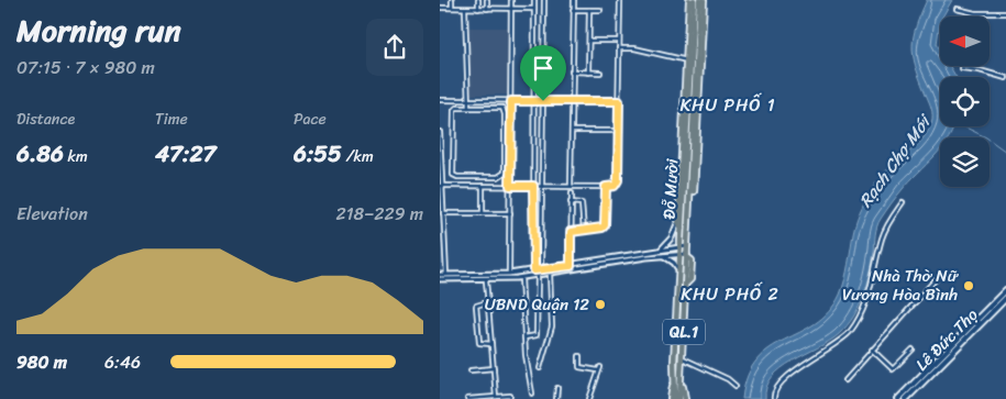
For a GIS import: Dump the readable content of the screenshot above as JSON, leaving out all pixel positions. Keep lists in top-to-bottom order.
{
  "streets": {
    "highway": ["Đỗ Mười", "QL.1"],
    "main road": ["Lê Đức Thọ"]
  },
  "crossings": [
    ["Đỗ Mười", "QL.1"]
  ],
  "districts": ["KHU PHỐ 1", "KHU PHỐ 2"],
  "water": ["Rạch Chợ Mới"],
  "places": ["Nhà Thờ Nữ Vương Hòa Bình", "UBND Quận 12"],
  "north": "left",
  "page": {
    "heading": ["Morning run", "07:15 · 7 × 980 m"],
    "stats": [
      ["Distance", "6.86 km"],
      ["Time", "47:27"],
      ["Pace", "6:55 /km"]
    ],
    "chart": ["Elevation", "218–229 m"],
    "list": [
      {
        "name": "980 m",
        "note": "6:46"
      }
    ]
  }
}
